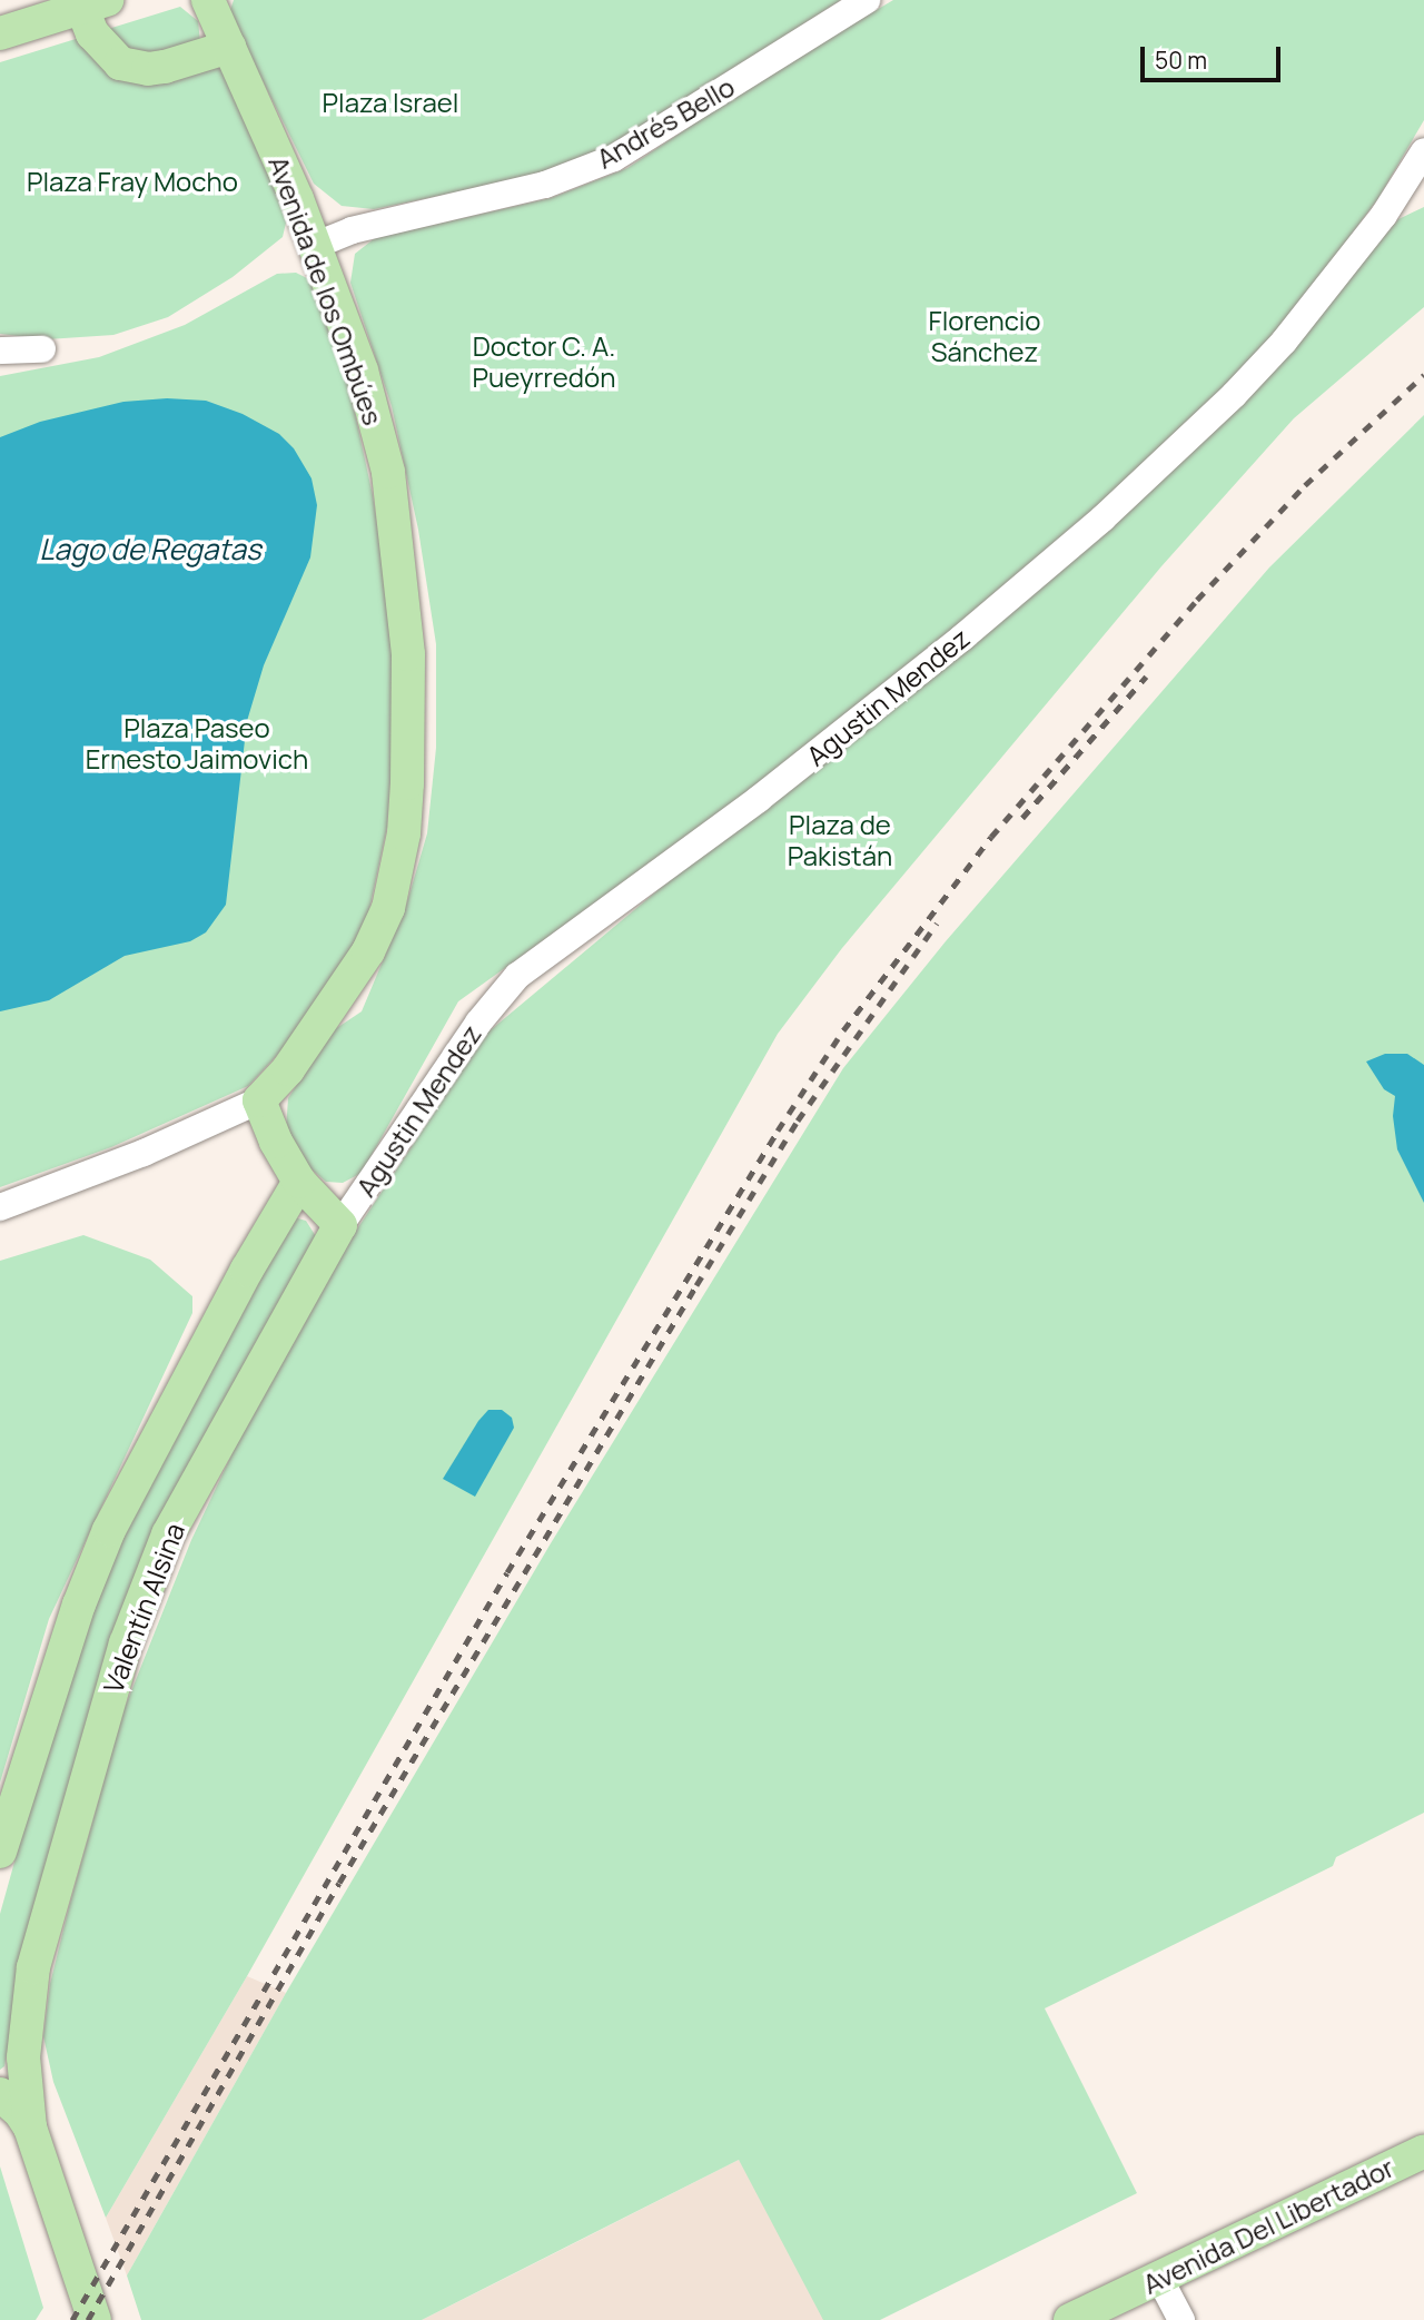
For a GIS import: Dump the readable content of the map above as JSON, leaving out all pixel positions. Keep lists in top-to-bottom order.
{
  "streets": {
    "main road": ["Avenida de los Ombúes", "Valentín Alsina", "Avenida Del Libertador"],
    "street": ["Andrés Bello", "Agustin Mendez"]
  },
  "crossings": [
    ["Andrés Bello", "Avenida de los Ombúes"],
    ["Agustin Mendez", "Valentín Alsina"]
  ],
  "water": ["Lago de Regatas"],
  "parks": [
    "Plaza Israel",
    "Plaza Fray Mocho",
    "Florencio Sánchez",
    "Doctor C. A. Pueyrredón",
    "Plaza Paseo Ernesto Jaimovich",
    "Plaza de Pakistán"
  ],
  "scale_bar": "50 m"
}
